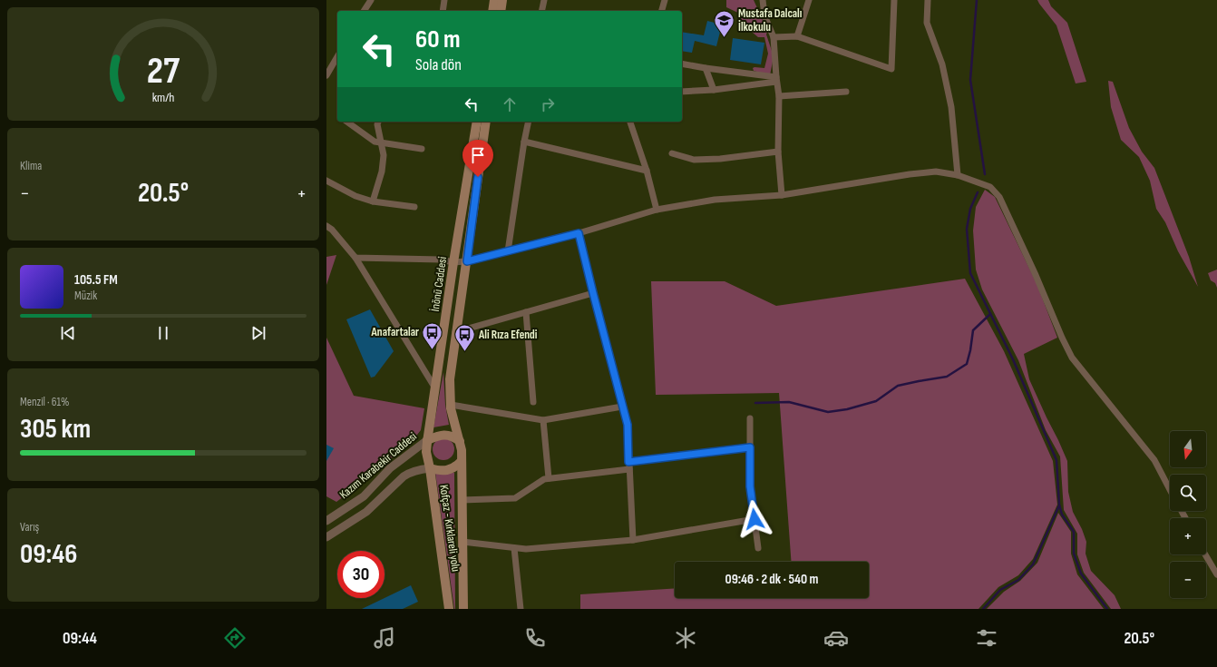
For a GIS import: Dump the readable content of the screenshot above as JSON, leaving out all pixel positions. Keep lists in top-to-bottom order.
{
  "streets": {
    "main road": ["İnönü Caddesi", "Kofçaz - Kırklareli yolu"],
    "street": ["Kazım Karabekir Caddesi"]
  },
  "crossings": [
    ["İnönü Caddesi", "Kazım Karabekir Caddesi"],
    ["İnönü Caddesi", "Kofçaz - Kırklareli yolu"],
    ["Kazım Karabekir Caddesi", "Kofçaz - Kırklareli yolu"]
  ],
  "places": {
    "school or university": ["Mustafa Dalcalı İlkokulu"],
    "bus stop": ["Anafartalar", "Ali Rıza Efendi"]
  },
  "north": "bottom",
  "page": {
    "turn": ["60 m", "Sola dön"],
    "tile": [
      "Klima",
      ["Menzil · 61%", "305 km"],
      ["Varış", "09:46"]
    ],
    "heat": ["−", "20.5°", "+"],
    "song": ["105.5 FM", "Müzik"],
    "map_buttons": ["+", "−"],
    "limit": "30",
    "trip": "09:46 · 2 dk · 540 m",
    "tabs": ["09:44", "20.5°"],
    "gauge": ["27", "km/h"]
  }
}
